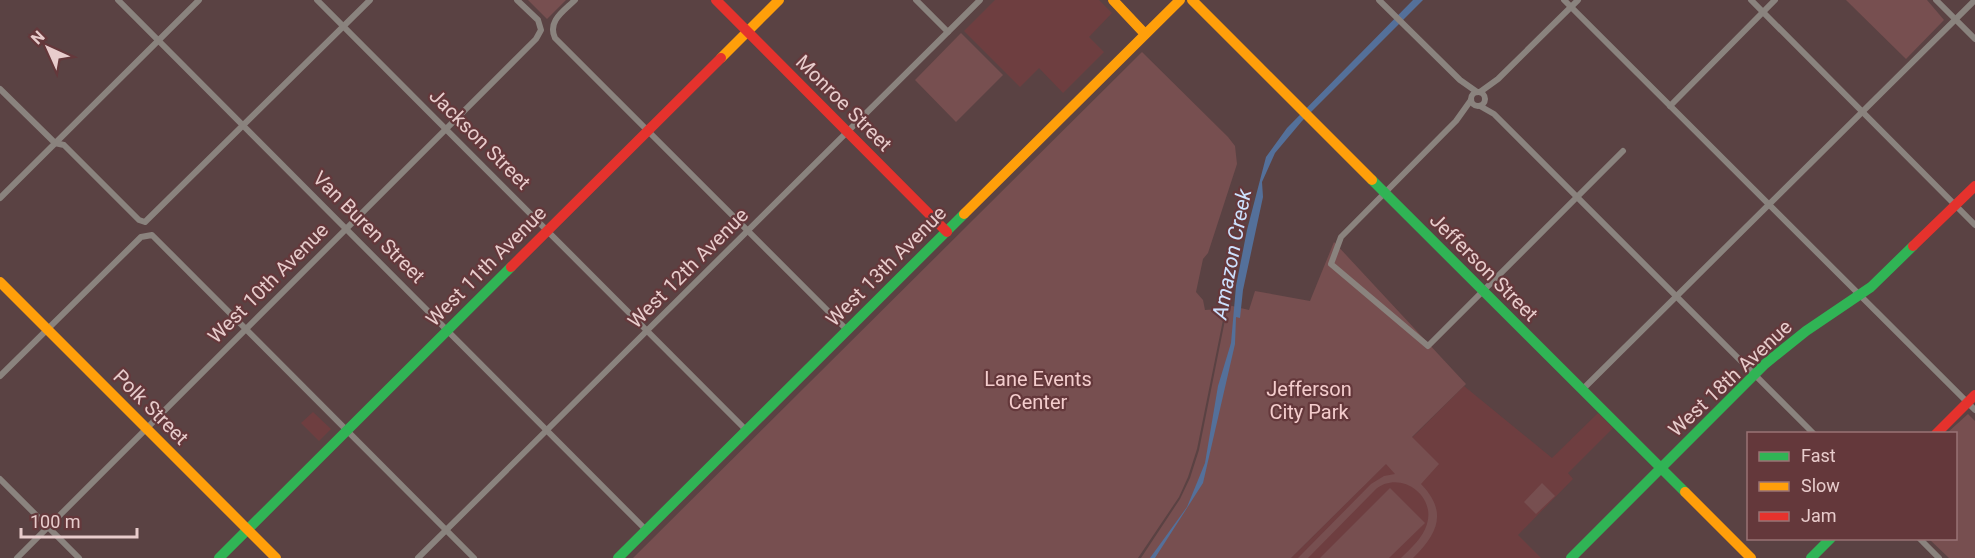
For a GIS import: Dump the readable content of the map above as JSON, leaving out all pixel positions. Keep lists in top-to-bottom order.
{
  "streets": {
    "main road": [
      "Monroe Street",
      "West 11th Avenue",
      "West 13th Avenue",
      "Jefferson Street",
      "West 18th Avenue",
      "Polk Street"
    ],
    "street": [
      "Jackson Street",
      "Van Buren Street",
      "West 12th Avenue",
      "West 10th Avenue"
    ]
  },
  "crossings": [
    ["Monroe Street", "West 11th Avenue"],
    ["Monroe Street", "West 13th Avenue"],
    ["Monroe Street", "West 12th Avenue"],
    ["Jackson Street", "West 11th Avenue"],
    ["Jackson Street", "West 13th Avenue"],
    ["Jackson Street", "West 12th Avenue"],
    ["Jackson Street", "West 10th Avenue"],
    ["Van Buren Street", "West 11th Avenue"],
    ["Van Buren Street", "West 13th Avenue"],
    ["Van Buren Street", "West 12th Avenue"],
    ["Van Buren Street", "West 10th Avenue"],
    ["West 11th Avenue", "Polk Street"],
    ["Jefferson Street", "West 18th Avenue"],
    ["West 10th Avenue", "Polk Street"]
  ],
  "water": ["Amazon Creek"],
  "parks": ["Lane Events Center", "Jefferson City Park"],
  "legend": ["Fast", "Slow", "Jam"],
  "scale_bar": "100 m",
  "north": "top left"
}
